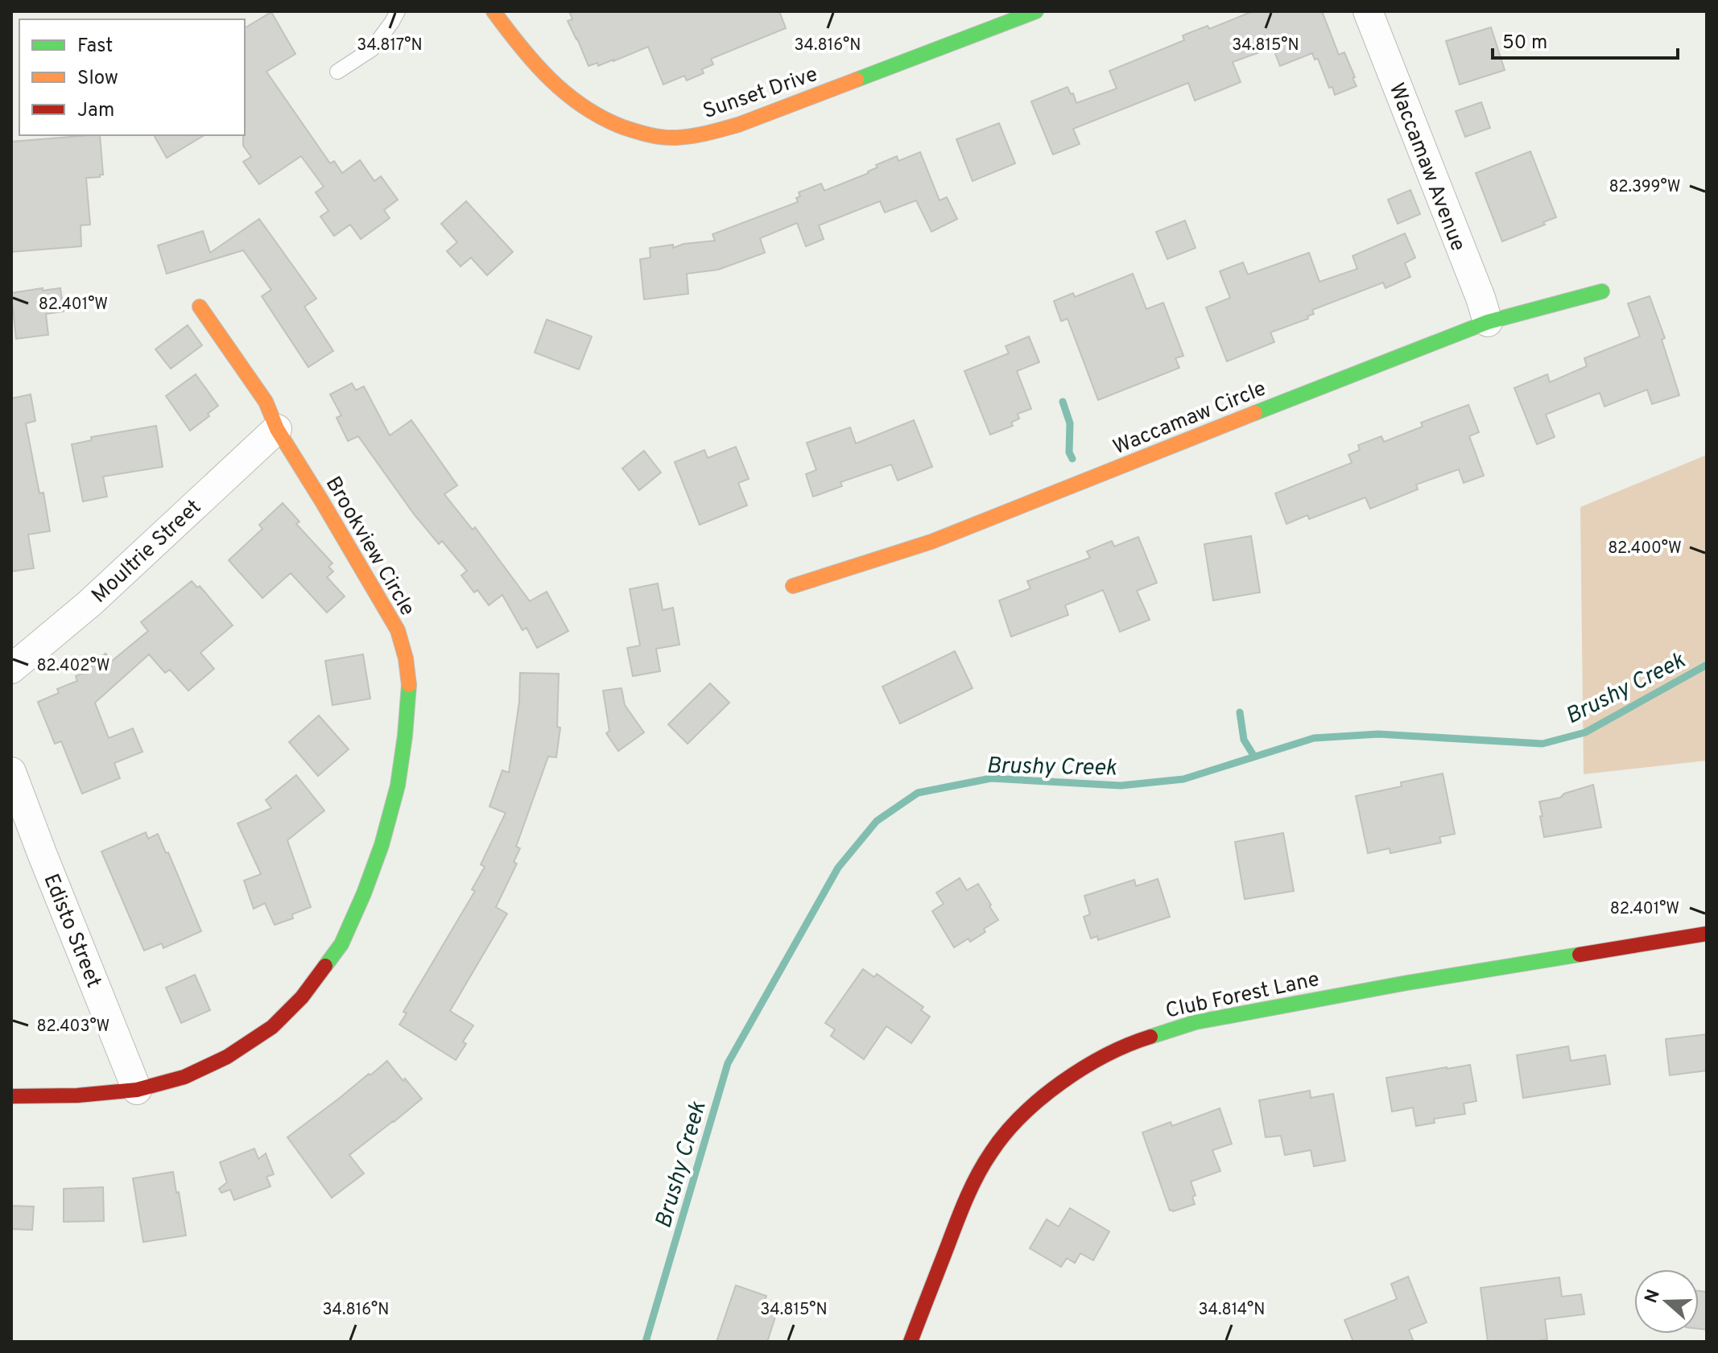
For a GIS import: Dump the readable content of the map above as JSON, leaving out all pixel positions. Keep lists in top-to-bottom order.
{
  "streets": {
    "street": [
      "Sunset Drive",
      "Waccamaw Avenue",
      "Waccamaw Circle",
      "Brookview Circle",
      "Moultrie Street",
      "Edisto Street",
      "Club Forest Lane"
    ]
  },
  "crossings": [
    ["Waccamaw Avenue", "Waccamaw Circle"],
    ["Brookview Circle", "Moultrie Street"],
    ["Brookview Circle", "Edisto Street"]
  ],
  "water": ["Brushy Creek"],
  "legend": ["Fast", "Slow", "Jam"],
  "scale_bar": "50 m",
  "north": "left",
  "coordinates": [
    "34.817°N",
    "34.816°N",
    "34.815°N",
    "82.399°W",
    "82.401°W",
    "82.400°W",
    "82.402°W",
    "82.403°W",
    "34.814°N"
  ]
}
